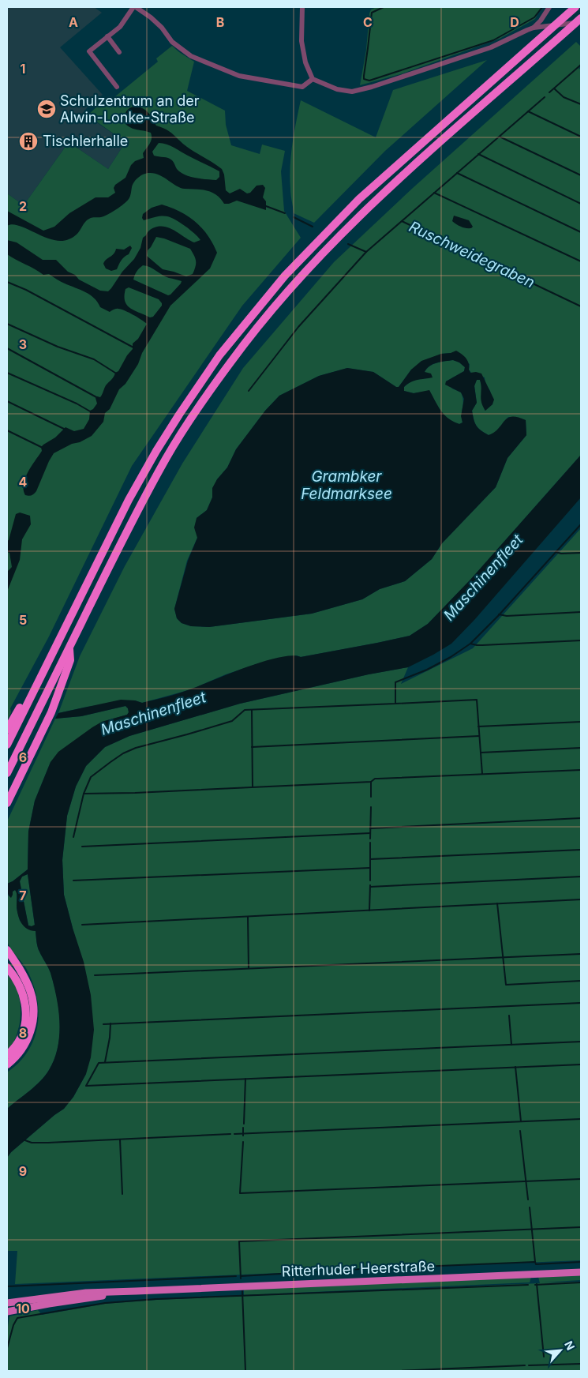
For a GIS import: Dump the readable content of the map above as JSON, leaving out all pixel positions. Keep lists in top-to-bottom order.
{
  "streets": {
    "main road": ["Ritterhuder Heerstraße"]
  },
  "water": ["Ruschweidegraben", "Grambker Feldmarksee", "Maschinenfleet"],
  "places": {
    "school or university": ["Schulzentrum an der Alwin-Lonke-Straße"],
    "building": ["Tischlerhalle"]
  },
  "north": "top right",
  "grid": {
    "columns": [
      "A",
      "B",
      "C",
      "D"
    ],
    "rows": [
      "1",
      "2",
      "3",
      "4",
      "5",
      "6",
      "7",
      "8",
      "9",
      "10"
    ]
  }
}
